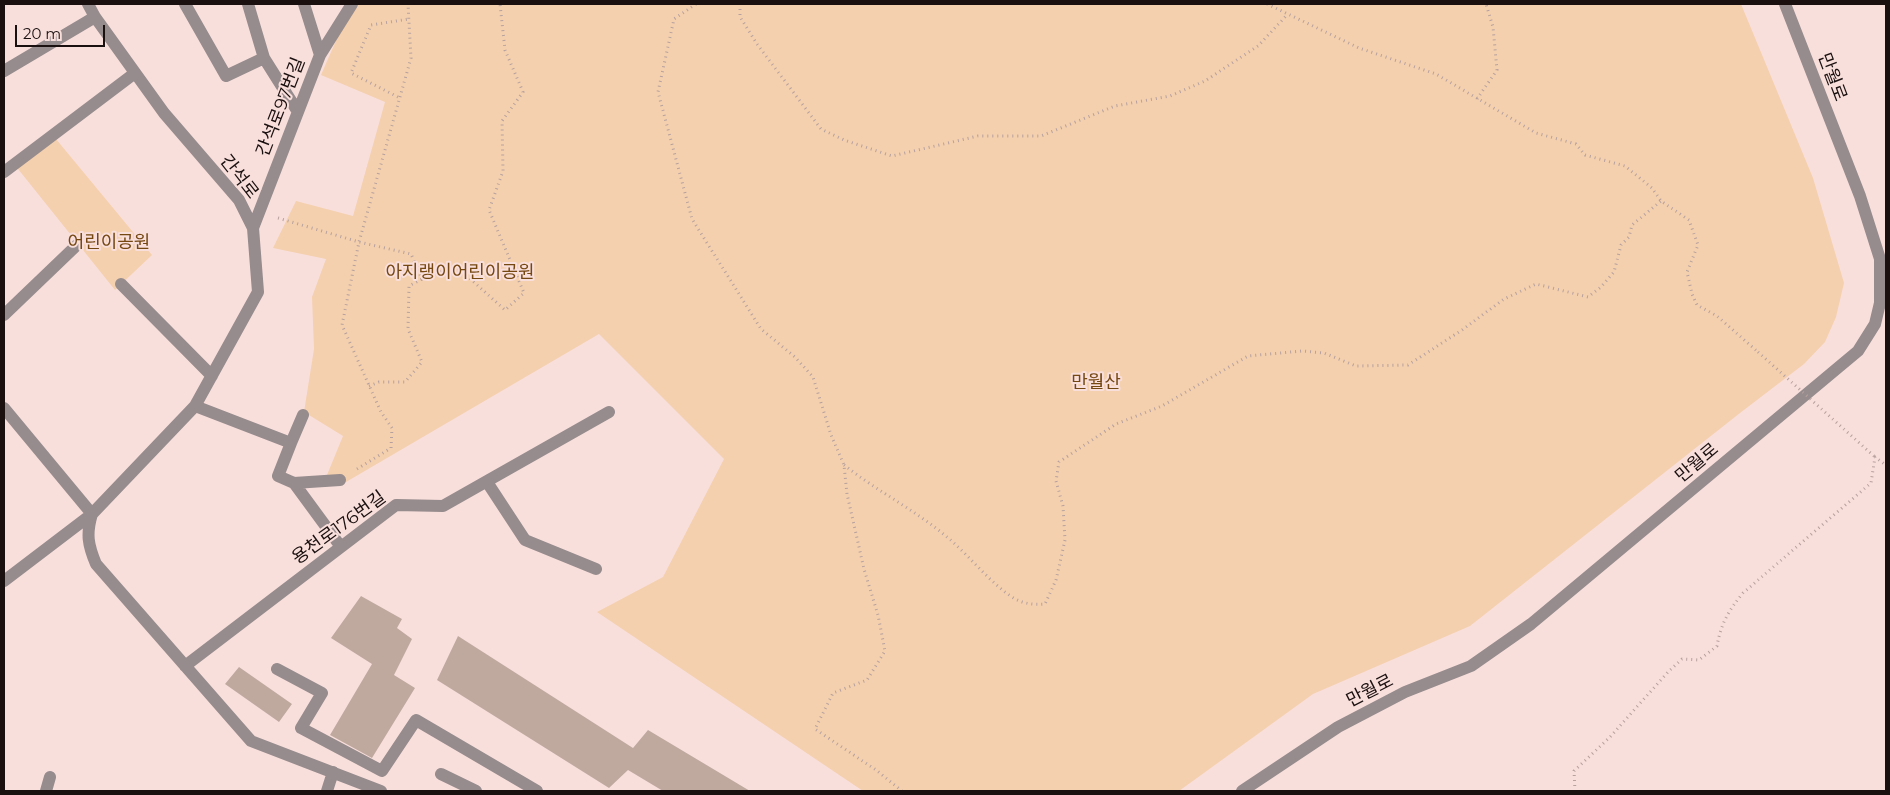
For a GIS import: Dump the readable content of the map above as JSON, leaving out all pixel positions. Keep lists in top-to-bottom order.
{
  "streets": {
    "street": [
      "만월로",
      "간석로97번길",
      "간석로",
      "용천로176번길"
    ]
  },
  "crossings": [
    ["간석로97번길", "간석로"]
  ],
  "parks": ["어린이공원", "아지랭이어린이공원", "만월산"],
  "scale_bar": "20 m"
}
